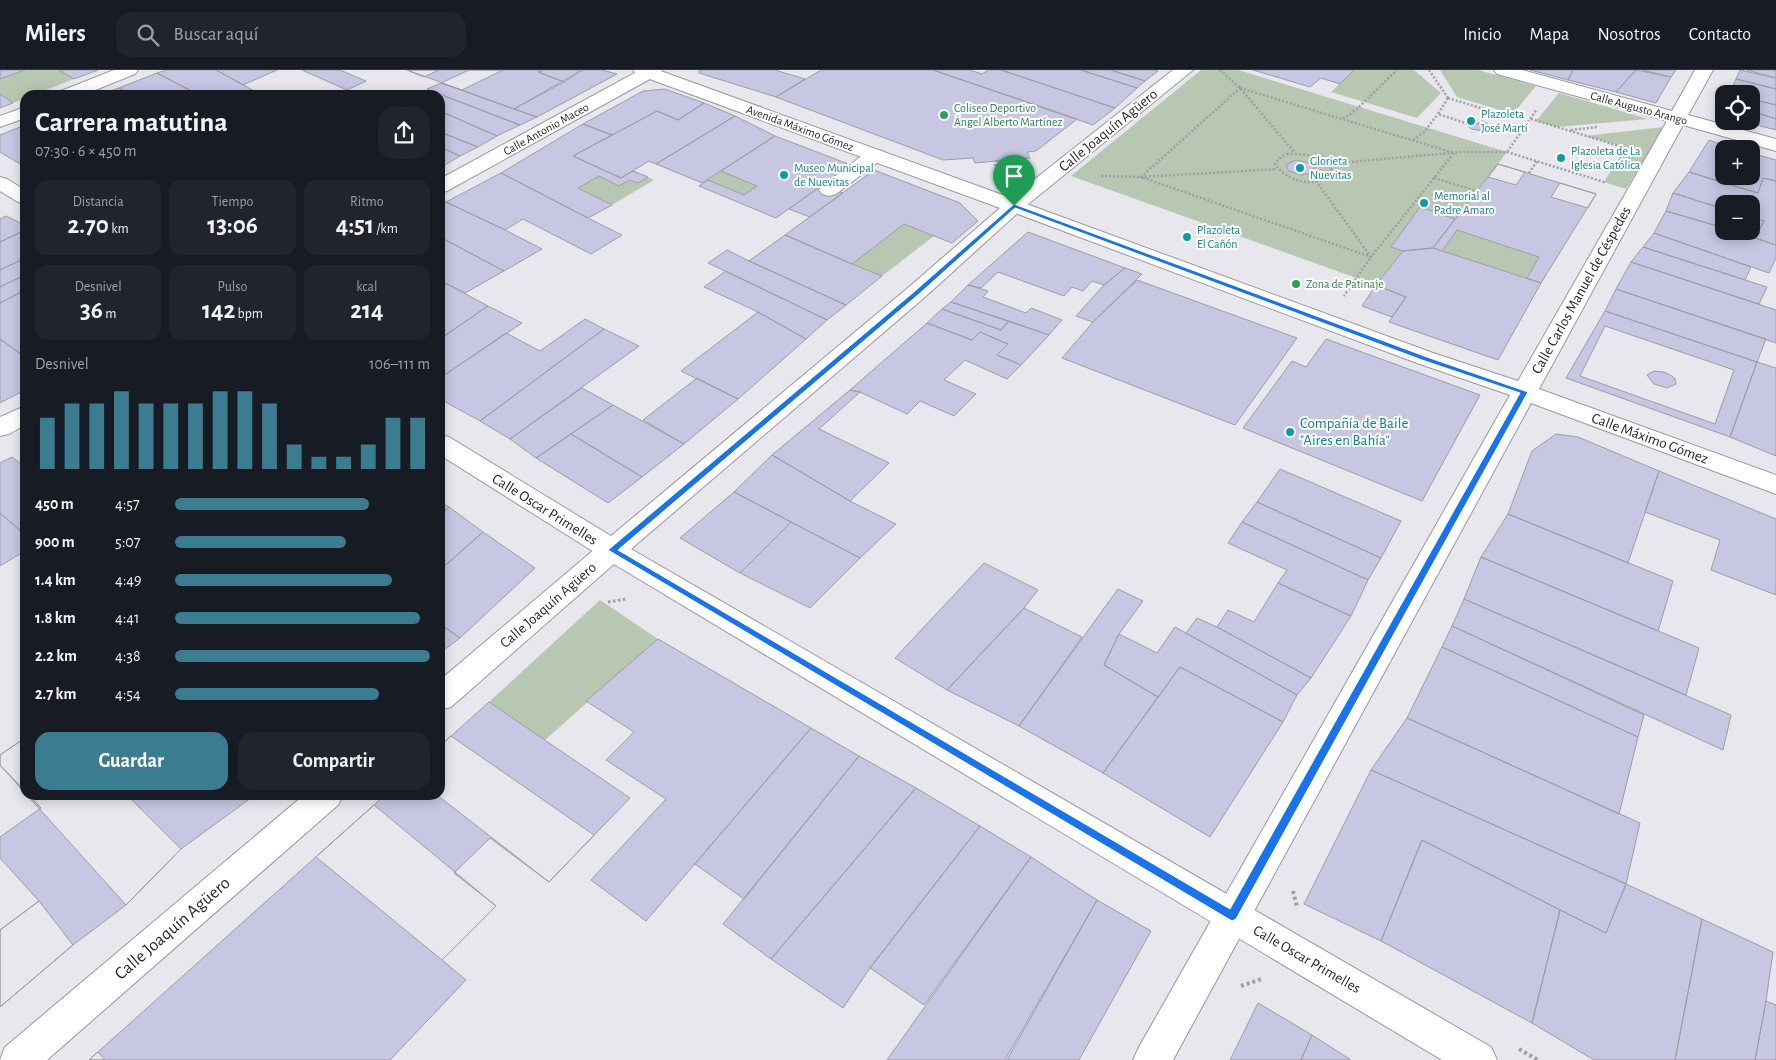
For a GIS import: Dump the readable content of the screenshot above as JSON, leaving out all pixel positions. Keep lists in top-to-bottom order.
{
  "streets": {
    "street": [
      "Calle Augusto Arango",
      "Avenida Máximo Gómez",
      "Calle Antonio Maceo",
      "Calle Joaquín Agüero",
      "Calle Carlos Manuel de Céspedes",
      "Calle Máximo Gómez",
      "Calle Oscar Primelles"
    ]
  },
  "crossings": [
    ["Calle Augusto Arango", "Calle Carlos Manuel de Céspedes"],
    ["Avenida Máximo Gómez", "Calle Antonio Maceo"],
    ["Avenida Máximo Gómez", "Calle Joaquín Agüero"],
    ["Avenida Máximo Gómez", "Calle Máximo Gómez"],
    ["Calle Joaquín Agüero", "Calle Máximo Gómez"],
    ["Calle Joaquín Agüero", "Calle Oscar Primelles"],
    ["Calle Carlos Manuel de Céspedes", "Calle Máximo Gómez"],
    ["Calle Carlos Manuel de Céspedes", "Calle Oscar Primelles"]
  ],
  "places": [
    "Coliseo Deportivo Ángel Alberto Martínez",
    "Plazoleta José Martí",
    "Plazoleta de La Iglesia Católica",
    "Glorieta Nuevitas",
    "Museo Municipal de Nuevitas",
    "Memorial al Padre Amaro",
    "Plazoleta El Cañón",
    "Zona de Patinaje",
    "Compañía de Baile \"Aires en Bahía\""
  ],
  "page": {
    "header": "Milers",
    "search": "Buscar aquí",
    "nav": [
      "Inicio",
      "Mapa",
      "Nosotros",
      "Contacto"
    ],
    "map_buttons": ["+", "−"],
    "heading": ["Carrera matutina", "07:30 · 6 × 450 m"],
    "stats": [
      ["Distancia", "2.70 km"],
      ["Tiempo", "13:06"],
      ["Ritmo", "4:51 /km"],
      ["Desnivel", "36 m"],
      ["Pulso", "142 bpm"],
      ["kcal", "214"]
    ],
    "chart": ["Desnivel", "106–111 m"],
    "list": [
      {
        "name": "450 m",
        "note": "4:57"
      },
      {
        "name": "900 m",
        "note": "5:07"
      },
      {
        "name": "1.4 km",
        "note": "4:49"
      },
      {
        "name": "1.8 km",
        "note": "4:41"
      },
      {
        "name": "2.2 km",
        "note": "4:38"
      },
      {
        "name": "2.7 km",
        "note": "4:54"
      }
    ],
    "buttons": ["Guardar", "Compartir"]
  }
}
